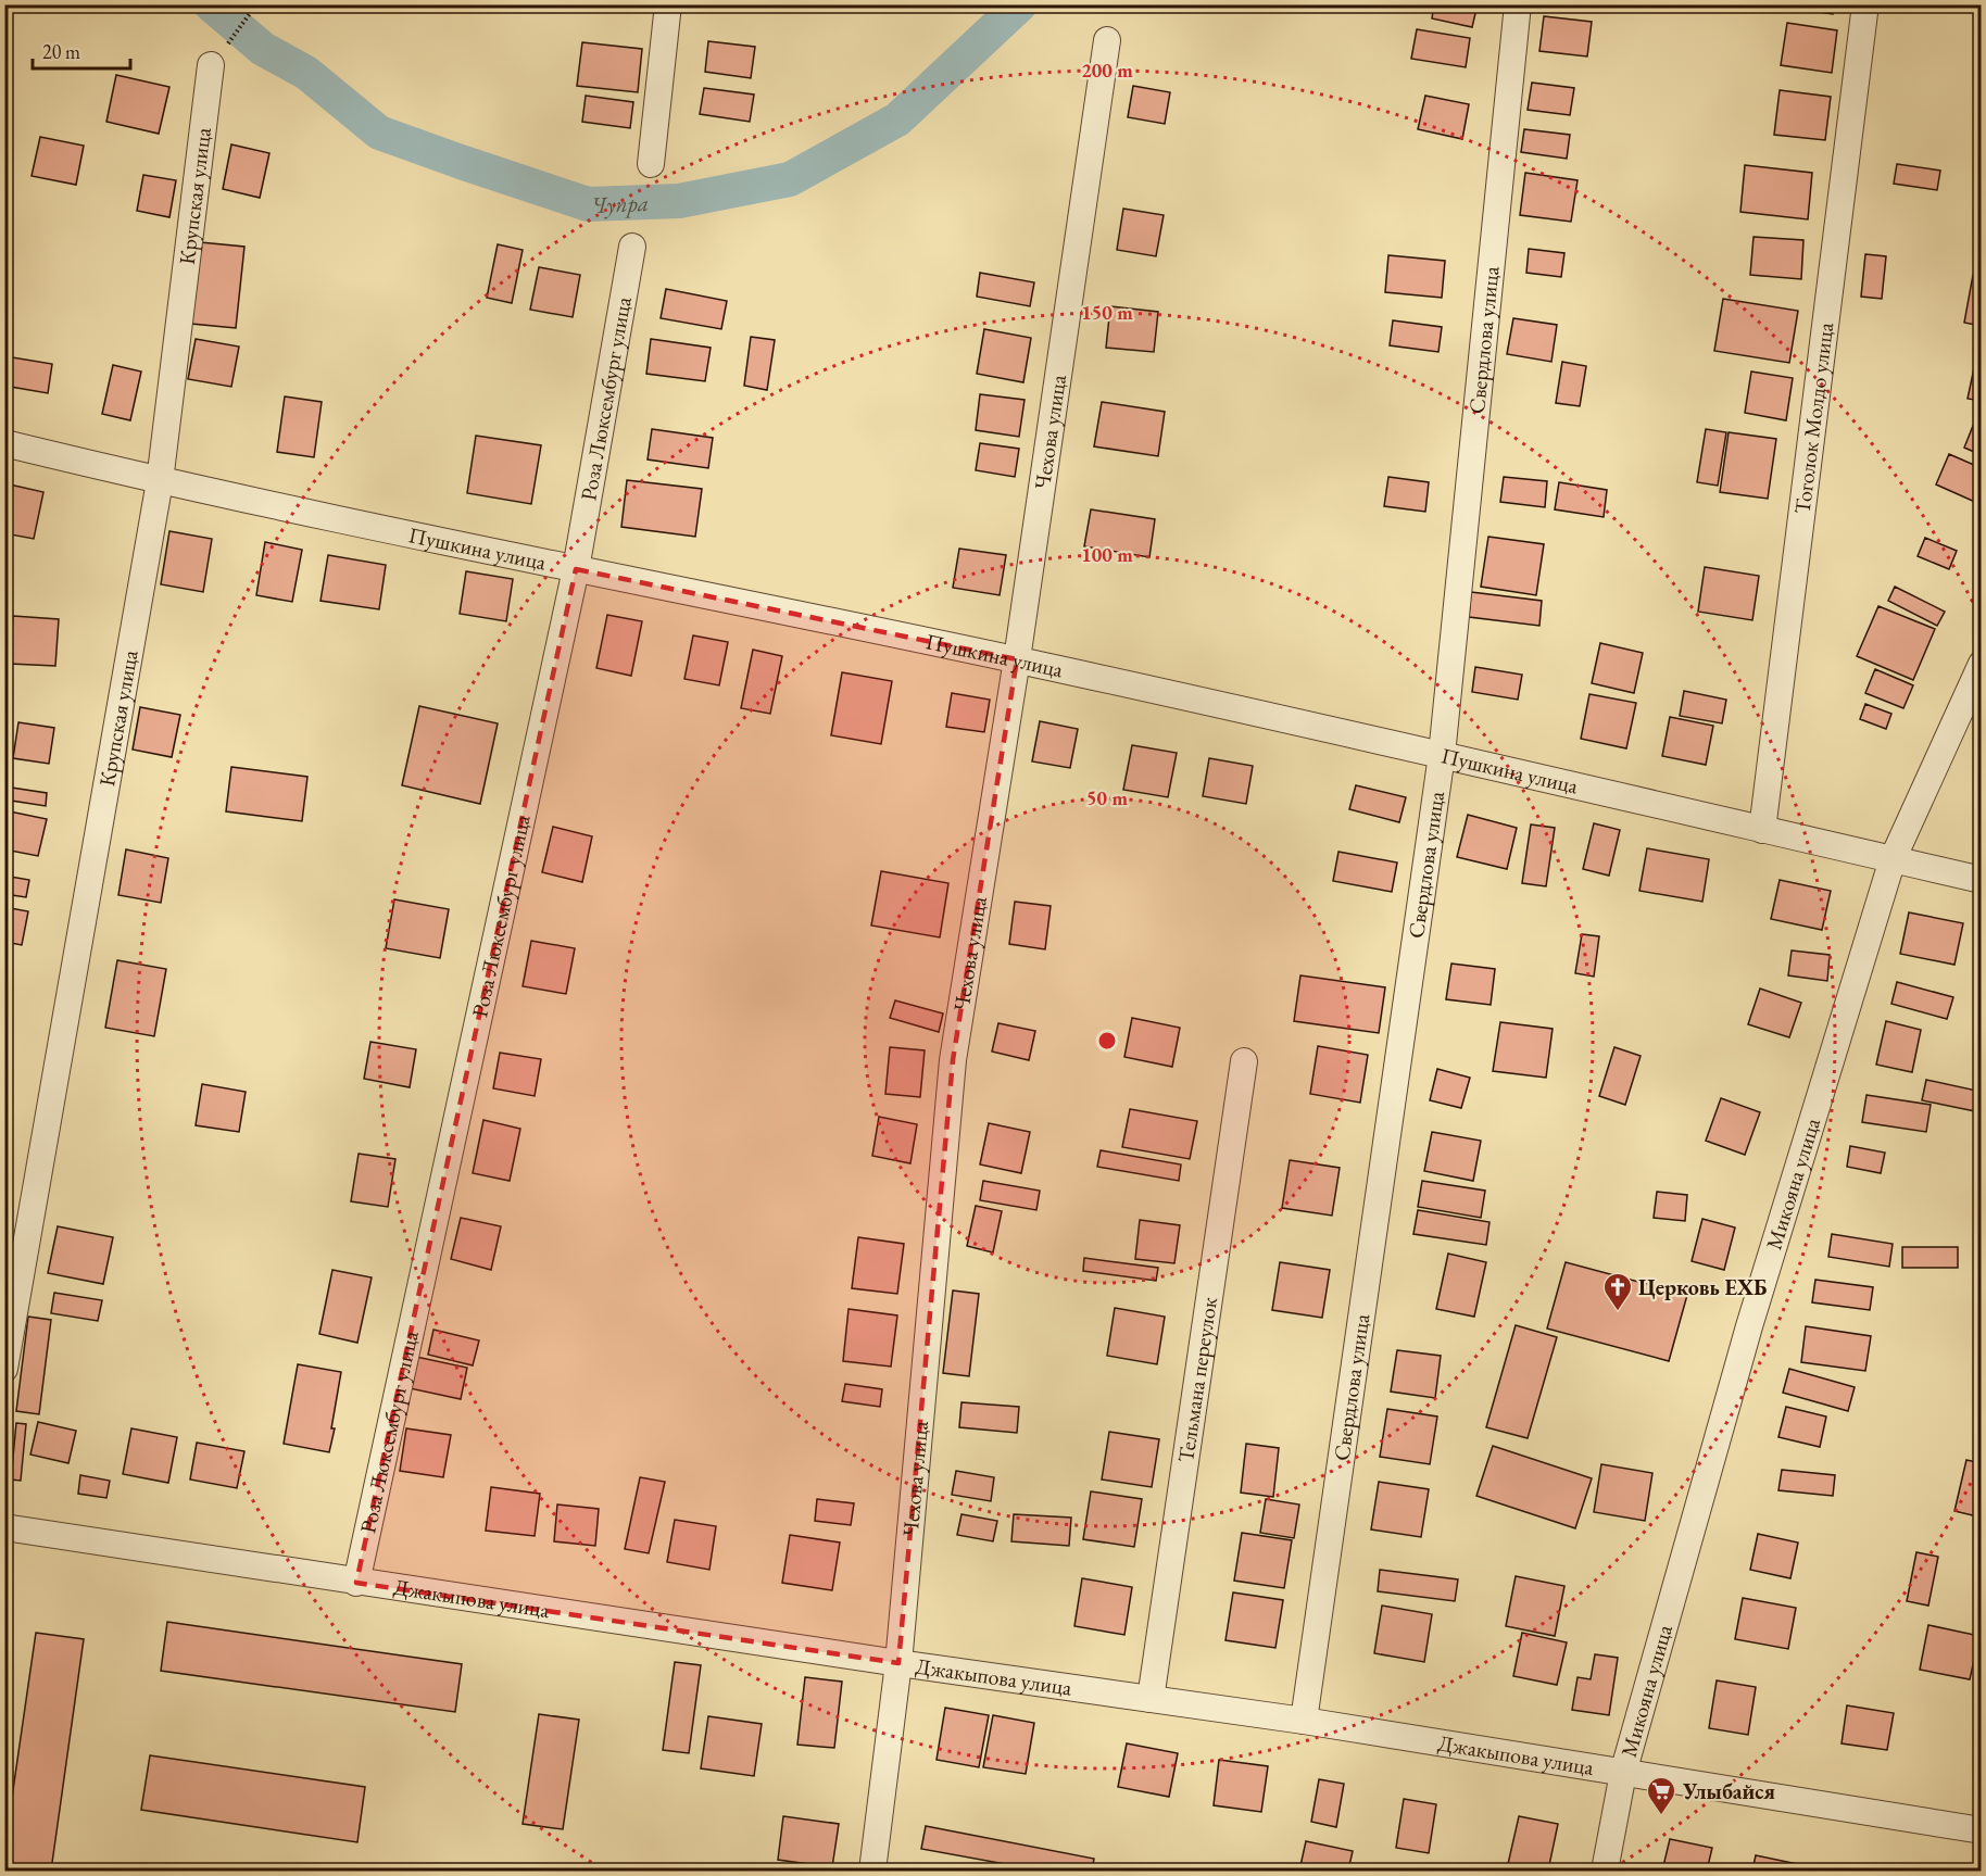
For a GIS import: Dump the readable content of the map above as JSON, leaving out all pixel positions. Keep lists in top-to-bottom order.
{
  "streets": {
    "street": [
      "Крупская улица",
      "Свердлова улица",
      "Роза Люксембург улица",
      "Тоголок Молдо улица",
      "Чехова улица",
      "Пушкина улица",
      "Микояна улица",
      "Тельмана переулок",
      "Джакыпова улица"
    ]
  },
  "crossings": [
    ["Крупская улица", "Пушкина улица"],
    ["Свердлова улица", "Пушкина улица"],
    ["Свердлова улица", "Джакыпова улица"],
    ["Роза Люксембург улица", "Пушкина улица"],
    ["Роза Люксембург улица", "Джакыпова улица"],
    ["Тоголок Молдо улица", "Пушкина улица"],
    ["Чехова улица", "Пушкина улица"],
    ["Чехова улица", "Джакыпова улица"],
    ["Пушкина улица", "Микояна улица"],
    ["Микояна улица", "Джакыпова улица"],
    ["Тельмана переулок", "Джакыпова улица"]
  ],
  "water": ["Чупра"],
  "places": {
    "church": ["Церковь ЕХБ"],
    "supermarket": ["Улыбайся"]
  },
  "scale_bar": "20 m",
  "rings": [
    "200 m",
    "150 m",
    "100 m",
    "50 m"
  ]
}
